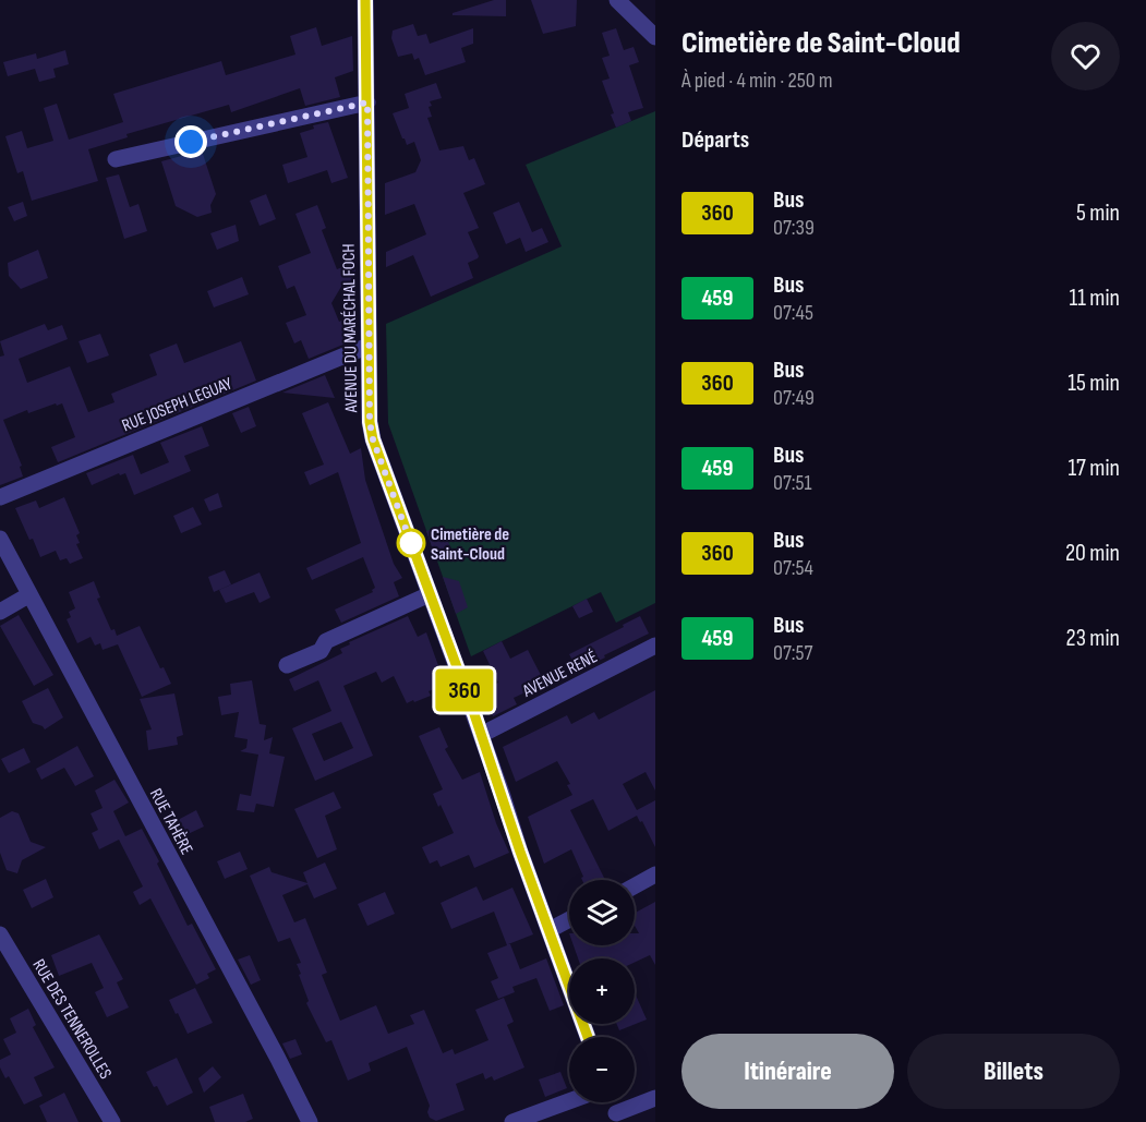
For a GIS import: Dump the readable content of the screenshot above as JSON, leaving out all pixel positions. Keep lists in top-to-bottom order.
{
  "streets": {
    "street": [
      "AVENUE DU MARÉCHAL FOCH",
      "RUE JOSEPH LEGUAY",
      "AVENUE RENÉ",
      "RUE TAHÈRE",
      "RUE DES TENNEROLLES"
    ]
  },
  "crossings": [
    ["AVENUE DU MARÉCHAL FOCH", "RUE JOSEPH LEGUAY"],
    ["AVENUE DU MARÉCHAL FOCH", "AVENUE RENÉ"]
  ],
  "places": ["Cimetière de Saint-Cloud"],
  "lines": ["bus line 360"],
  "page": {
    "on_map": "360",
    "heading": [
      ["Cimetière de Saint-Cloud", "À pied · 4 min · 250 m"],
      "Départs"
    ],
    "list": [
      {
        "mark": "360",
        "name": "Bus",
        "note": "07:39",
        "value": "5 min"
      },
      {
        "mark": "459",
        "name": "Bus",
        "note": "07:45",
        "value": "11 min"
      },
      {
        "mark": "360",
        "name": "Bus",
        "note": "07:49",
        "value": "15 min"
      },
      {
        "mark": "459",
        "name": "Bus",
        "note": "07:51",
        "value": "17 min"
      },
      {
        "mark": "360",
        "name": "Bus",
        "note": "07:54",
        "value": "20 min"
      },
      {
        "mark": "459",
        "name": "Bus",
        "note": "07:57",
        "value": "23 min"
      }
    ],
    "map_buttons": ["+", "−"],
    "buttons": ["Itinéraire", "Billets"]
  }
}
